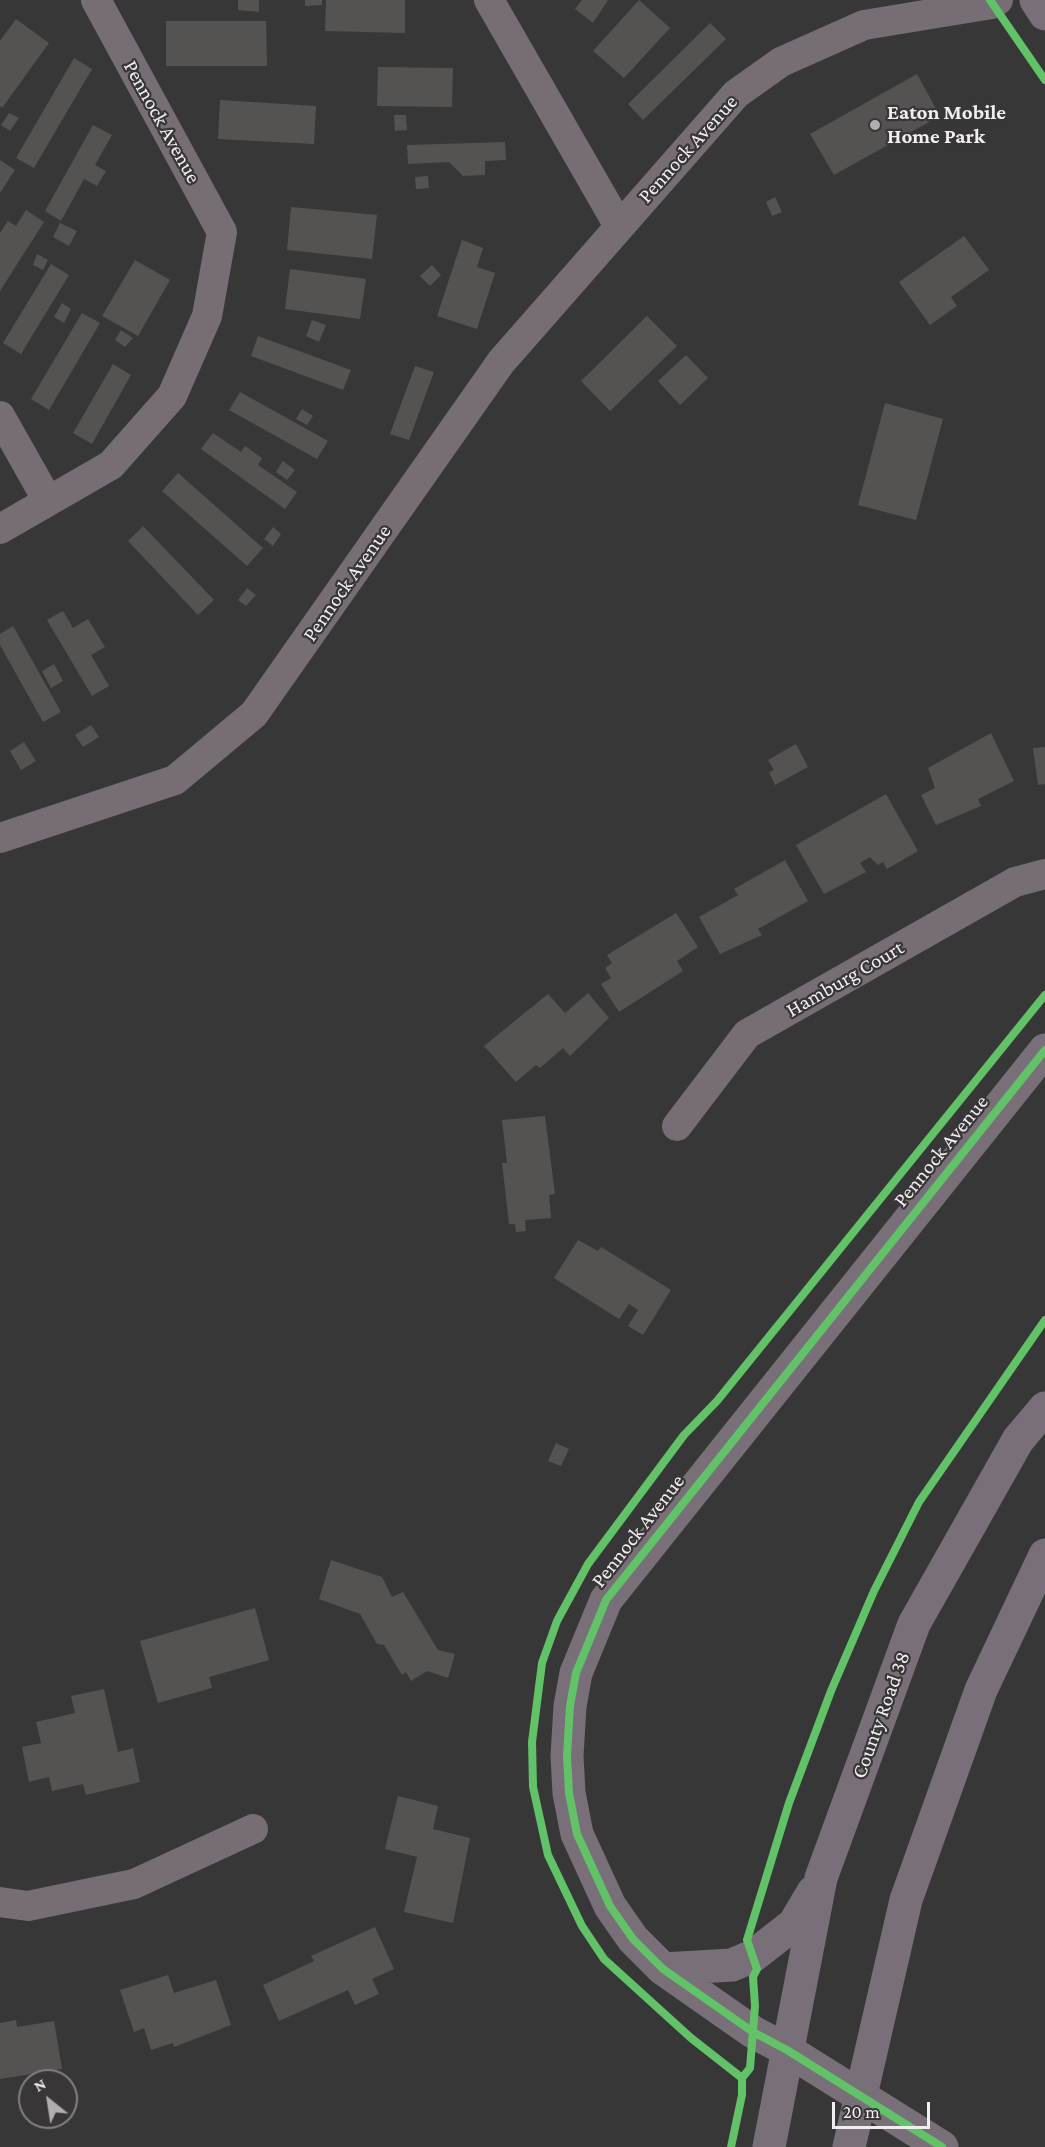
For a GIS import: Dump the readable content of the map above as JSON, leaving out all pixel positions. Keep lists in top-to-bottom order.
{
  "streets": {
    "street": ["Pennock Avenue", "Hamburg Court", "County Road 38"]
  },
  "crossings": [
    ["Pennock Avenue", "County Road 38"]
  ],
  "places": ["Eaton Mobile Home Park"],
  "scale_bar": "20 m",
  "north": "top left"
}
